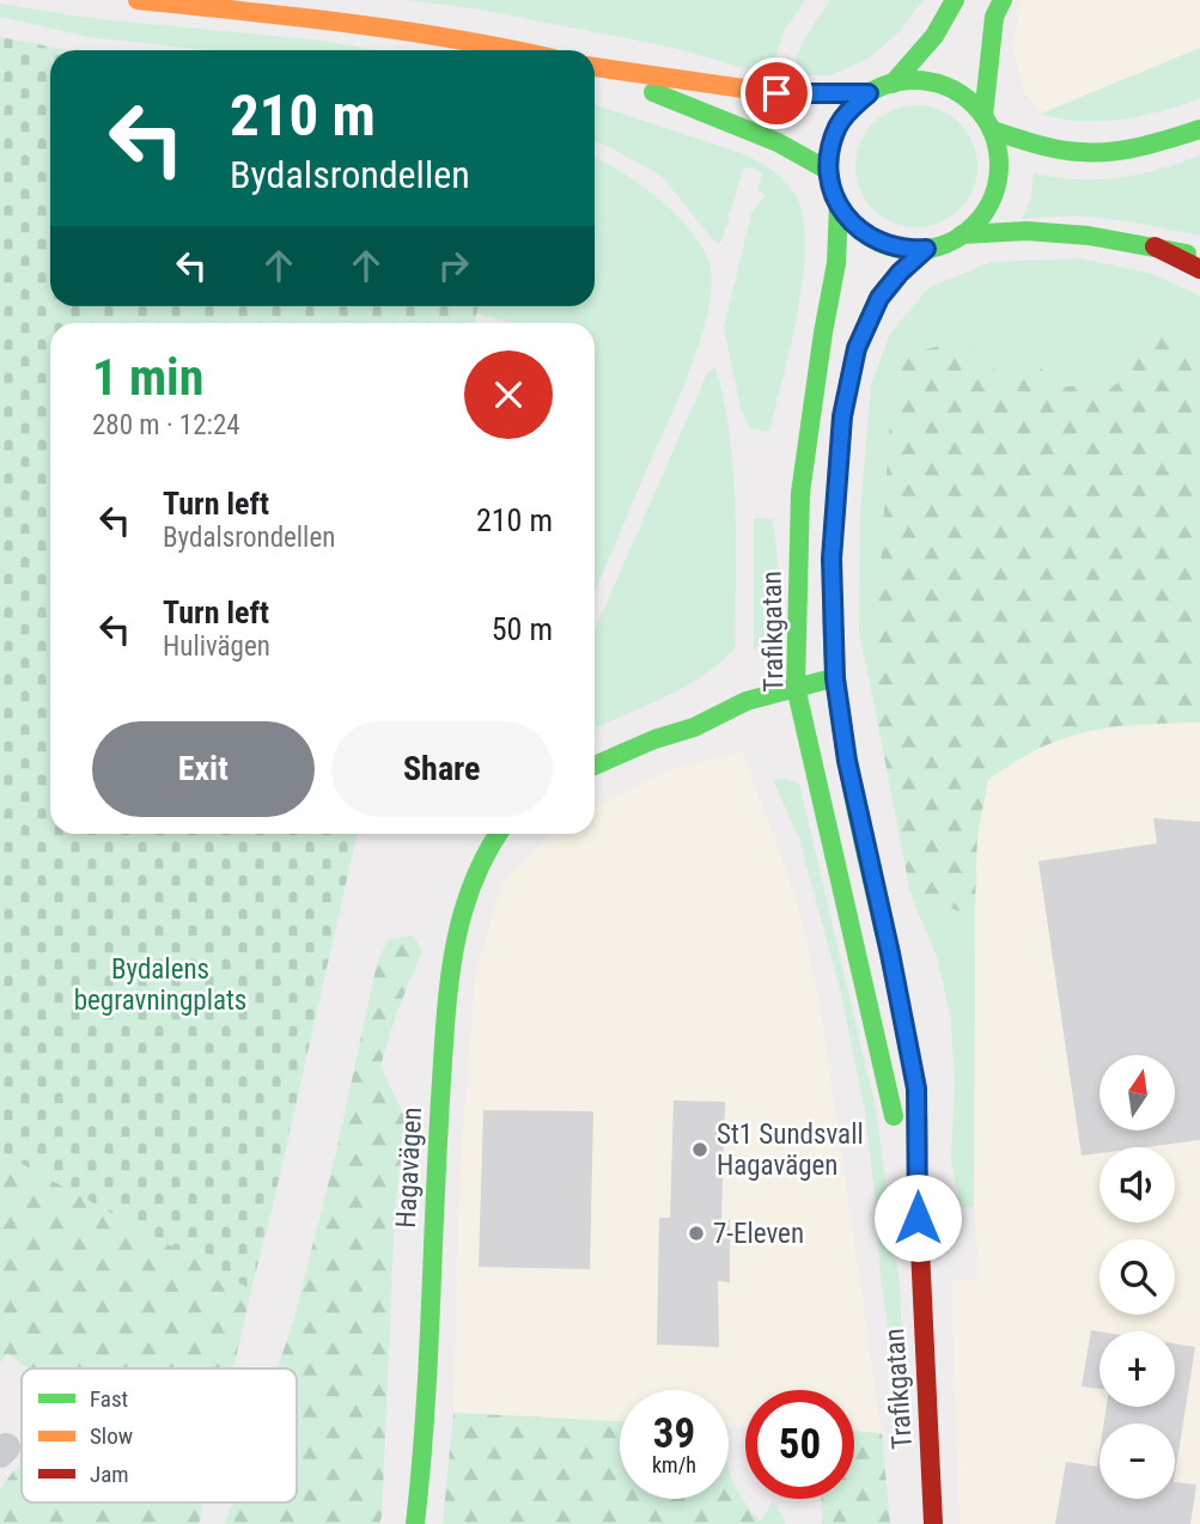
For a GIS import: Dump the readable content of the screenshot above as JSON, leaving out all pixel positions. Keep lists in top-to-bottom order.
{
  "streets": {
    "main road": ["Trafikgatan", "Hagavägen"]
  },
  "parks": ["Bydalens begravningplats"],
  "places": ["St1 Sundsvall Hagavägen", "7-Eleven"],
  "legend": ["Fast", "Slow", "Jam"],
  "north": "top",
  "page": {
    "turn": ["210 m", "Bydalsrondellen"],
    "heading": ["1 min", "280 m · 12:24"],
    "list": [
      {
        "name": "Turn left",
        "note": "Bydalsrondellen",
        "value": "210 m"
      },
      {
        "name": "Turn left",
        "note": "Hulivägen",
        "value": "50 m"
      }
    ],
    "buttons": ["Exit", "Share"],
    "map_buttons": ["+", "−"],
    "speed": "39 km/h",
    "limit": "50"
  }
}
